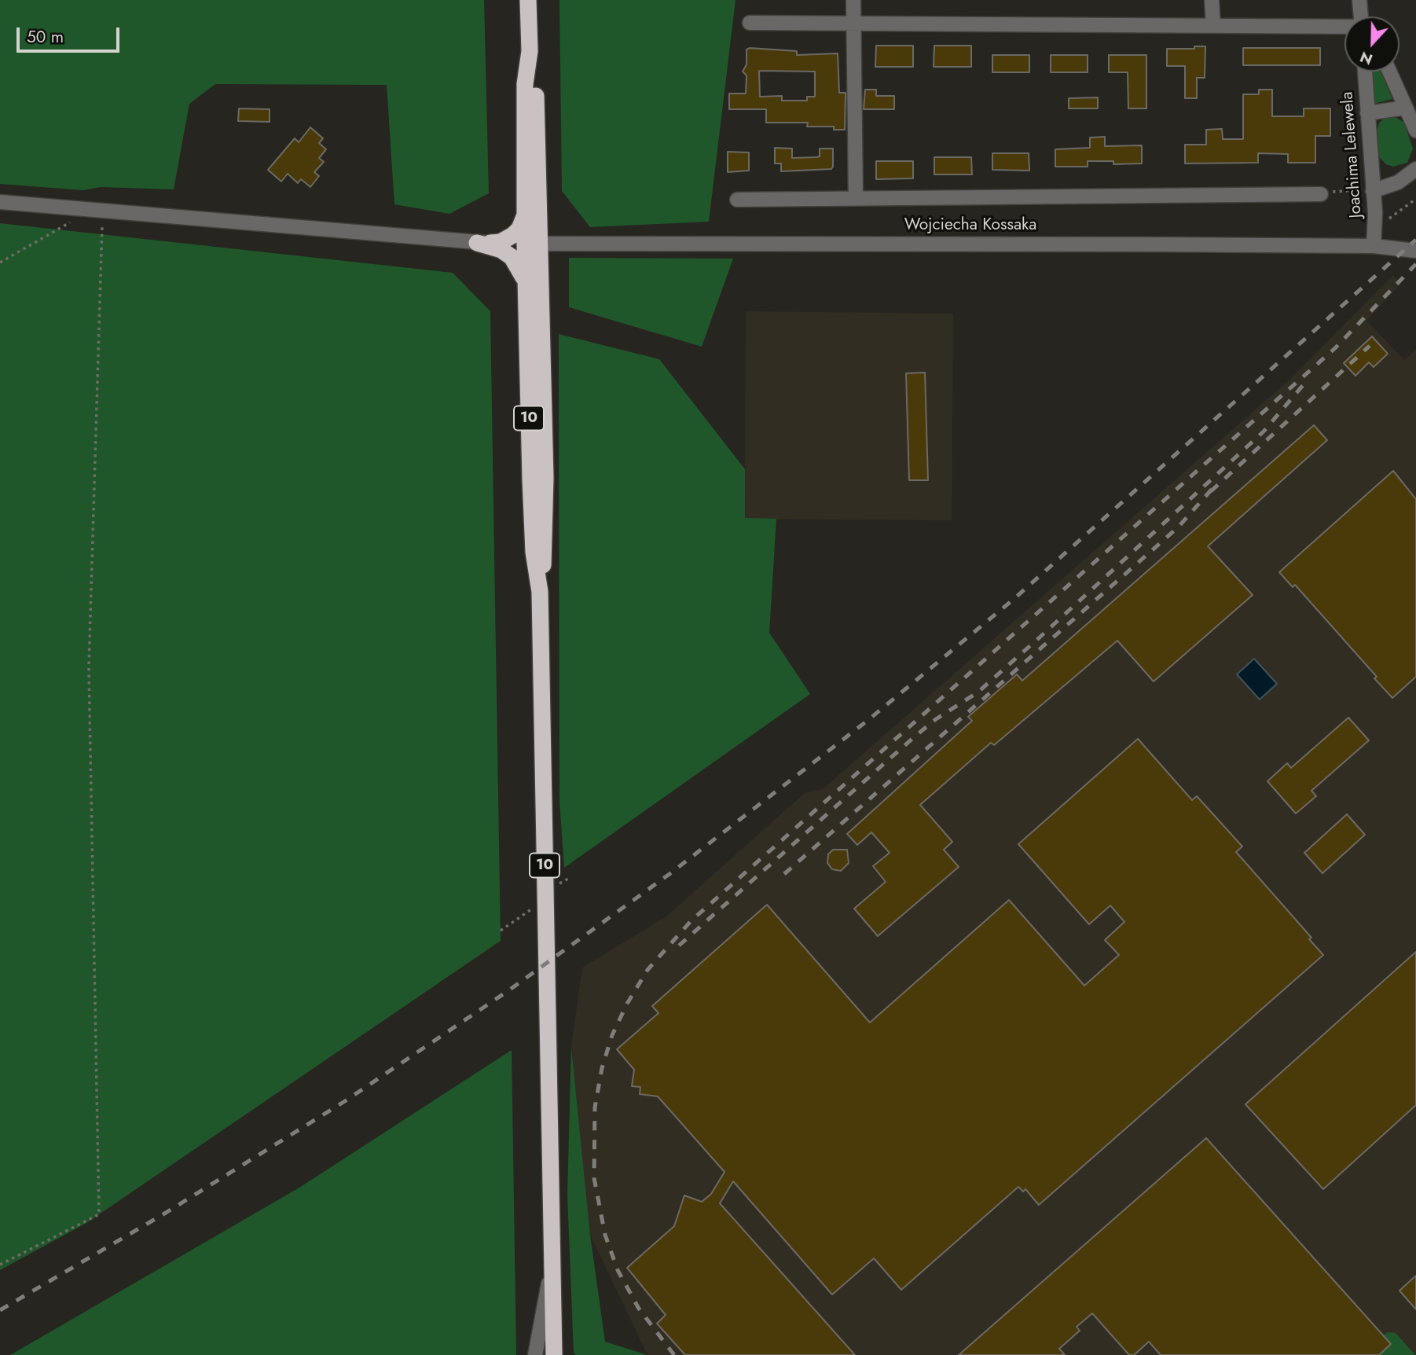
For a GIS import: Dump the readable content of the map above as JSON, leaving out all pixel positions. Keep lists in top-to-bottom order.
{
  "streets": {
    "highway": ["10"],
    "street": ["Joachima Lelewela", "Wojciecha Kossaka"]
  },
  "crossings": [
    ["Joachima Lelewela", "Wojciecha Kossaka"],
    ["Wojciecha Kossaka", "10"]
  ],
  "scale_bar": "50 m",
  "north": "bottom"
}
